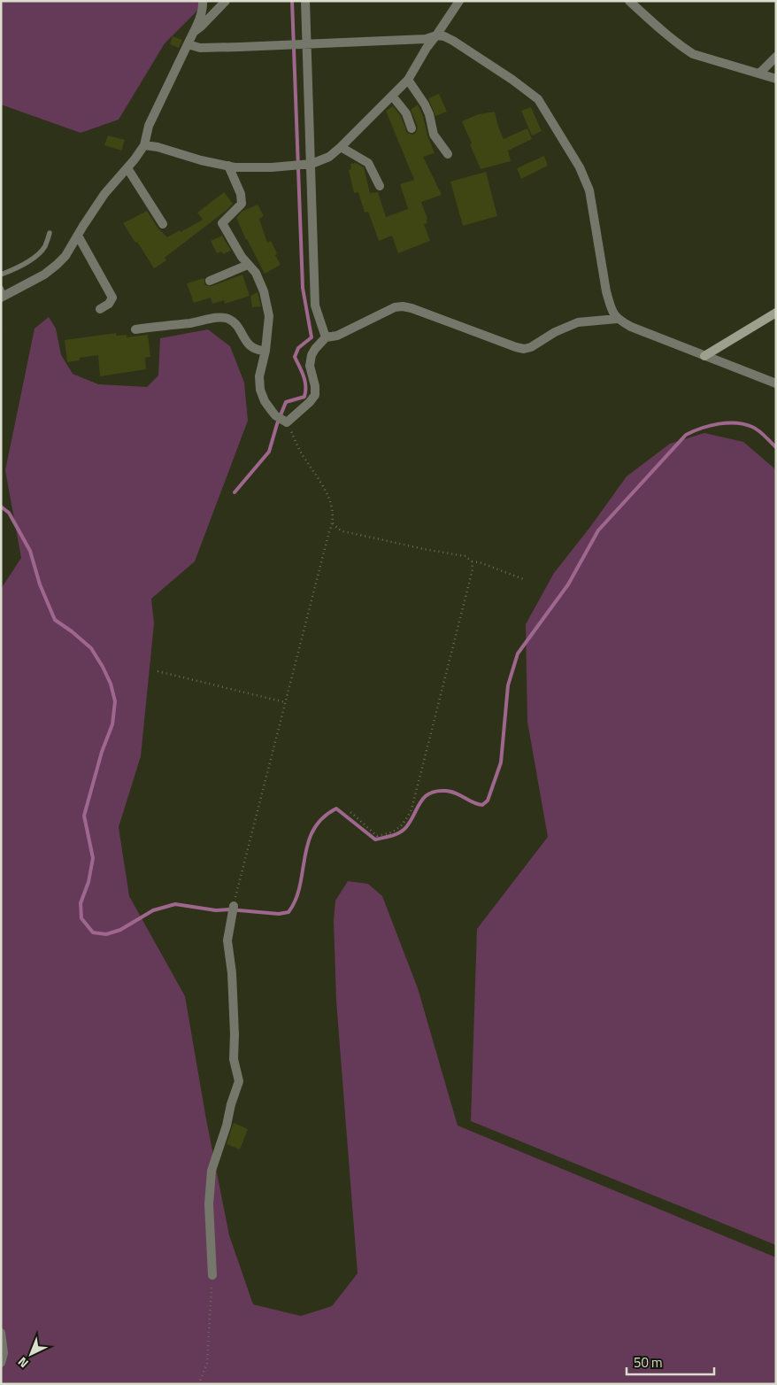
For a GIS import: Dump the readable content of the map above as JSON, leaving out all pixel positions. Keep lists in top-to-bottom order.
{
  "scale_bar": "50 m",
  "north": "bottom left"
}
